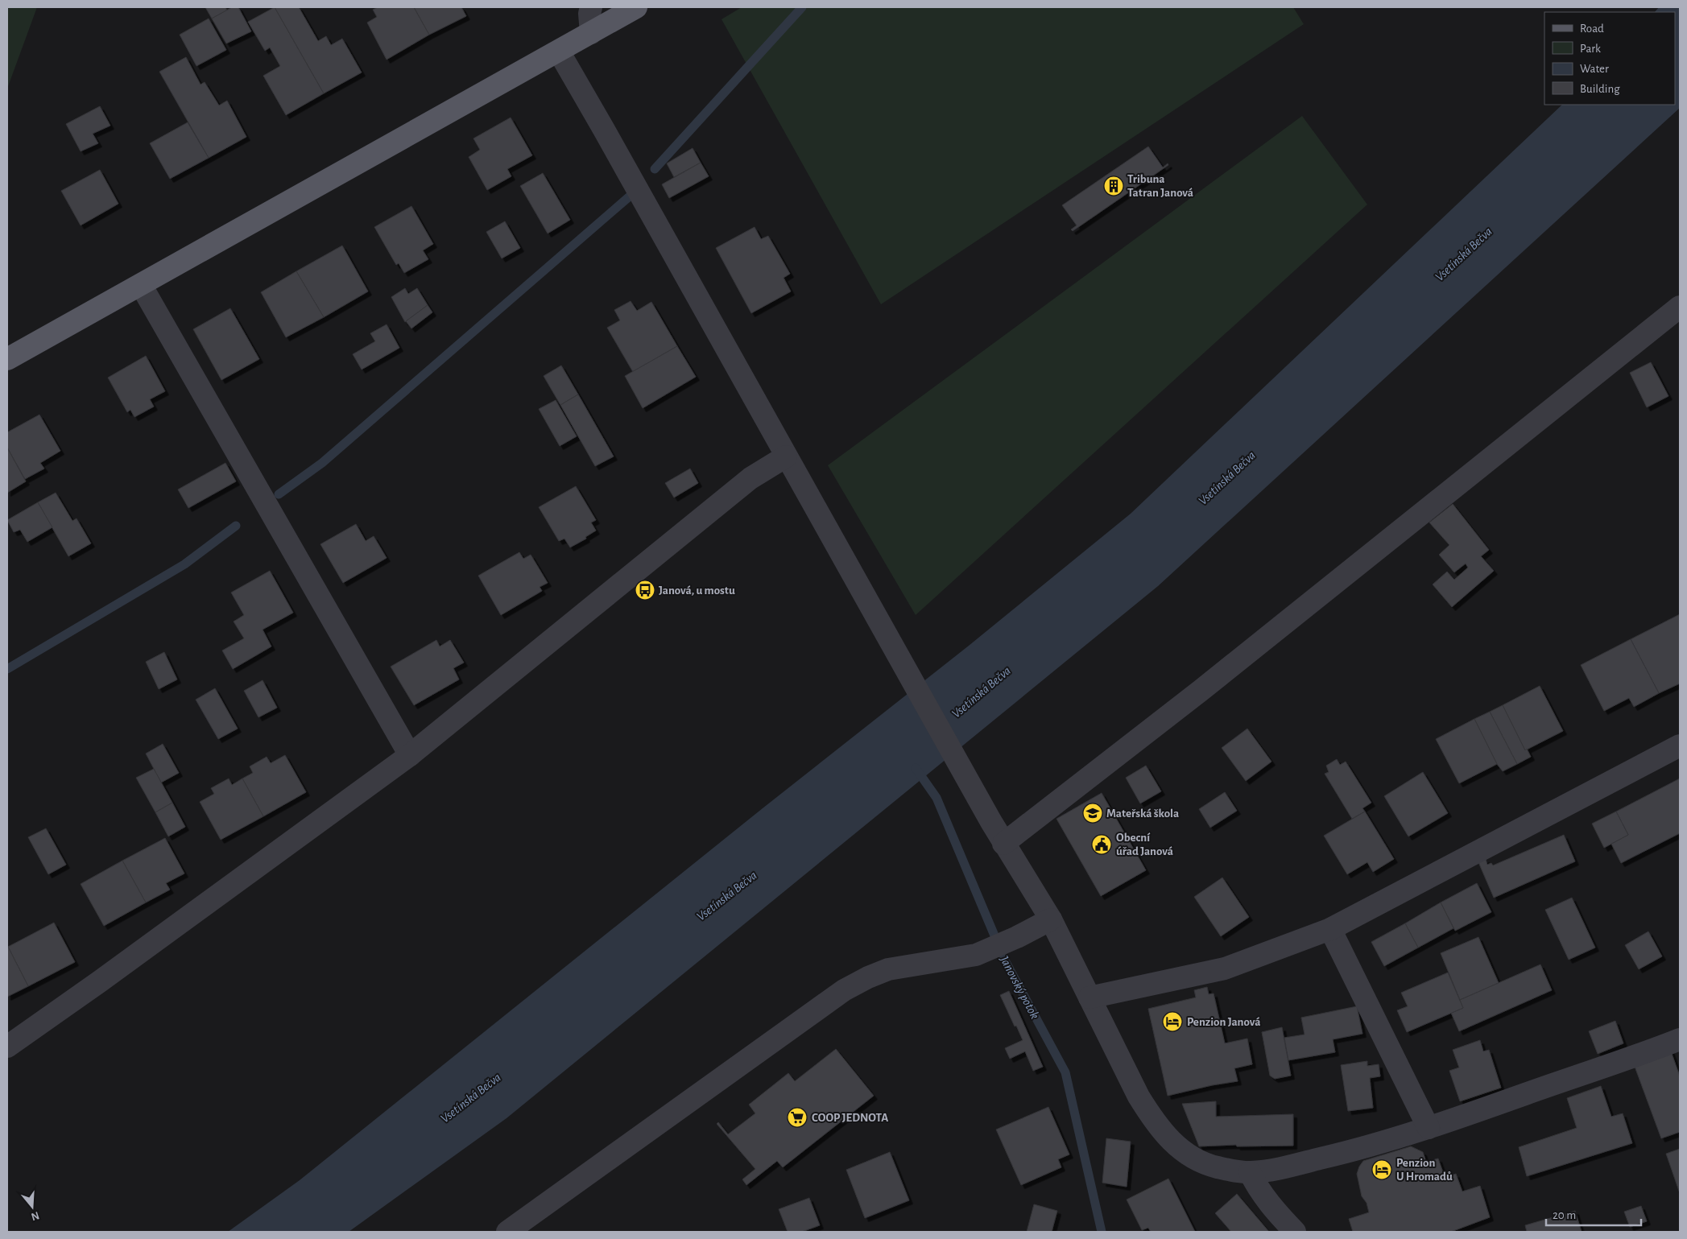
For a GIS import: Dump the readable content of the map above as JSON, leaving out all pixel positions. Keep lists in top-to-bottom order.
{
  "water": ["Vsetínská Bečva", "Janovský potok"],
  "places": {
    "building": ["Tribuna Tatran Janová"],
    "bus stop": ["Janová, u mostu"],
    "school or university": ["Mateřská škola"],
    "public building": ["Obecní úřad Janová"],
    "hotel": ["Penzion Janová", "Penzion U Hromadů"],
    "supermarket": ["COOP JEDNOTA"]
  },
  "legend": [
    "Road",
    "Park",
    "Water",
    "Building"
  ],
  "scale_bar": "20 m",
  "north": "bottom"
}
